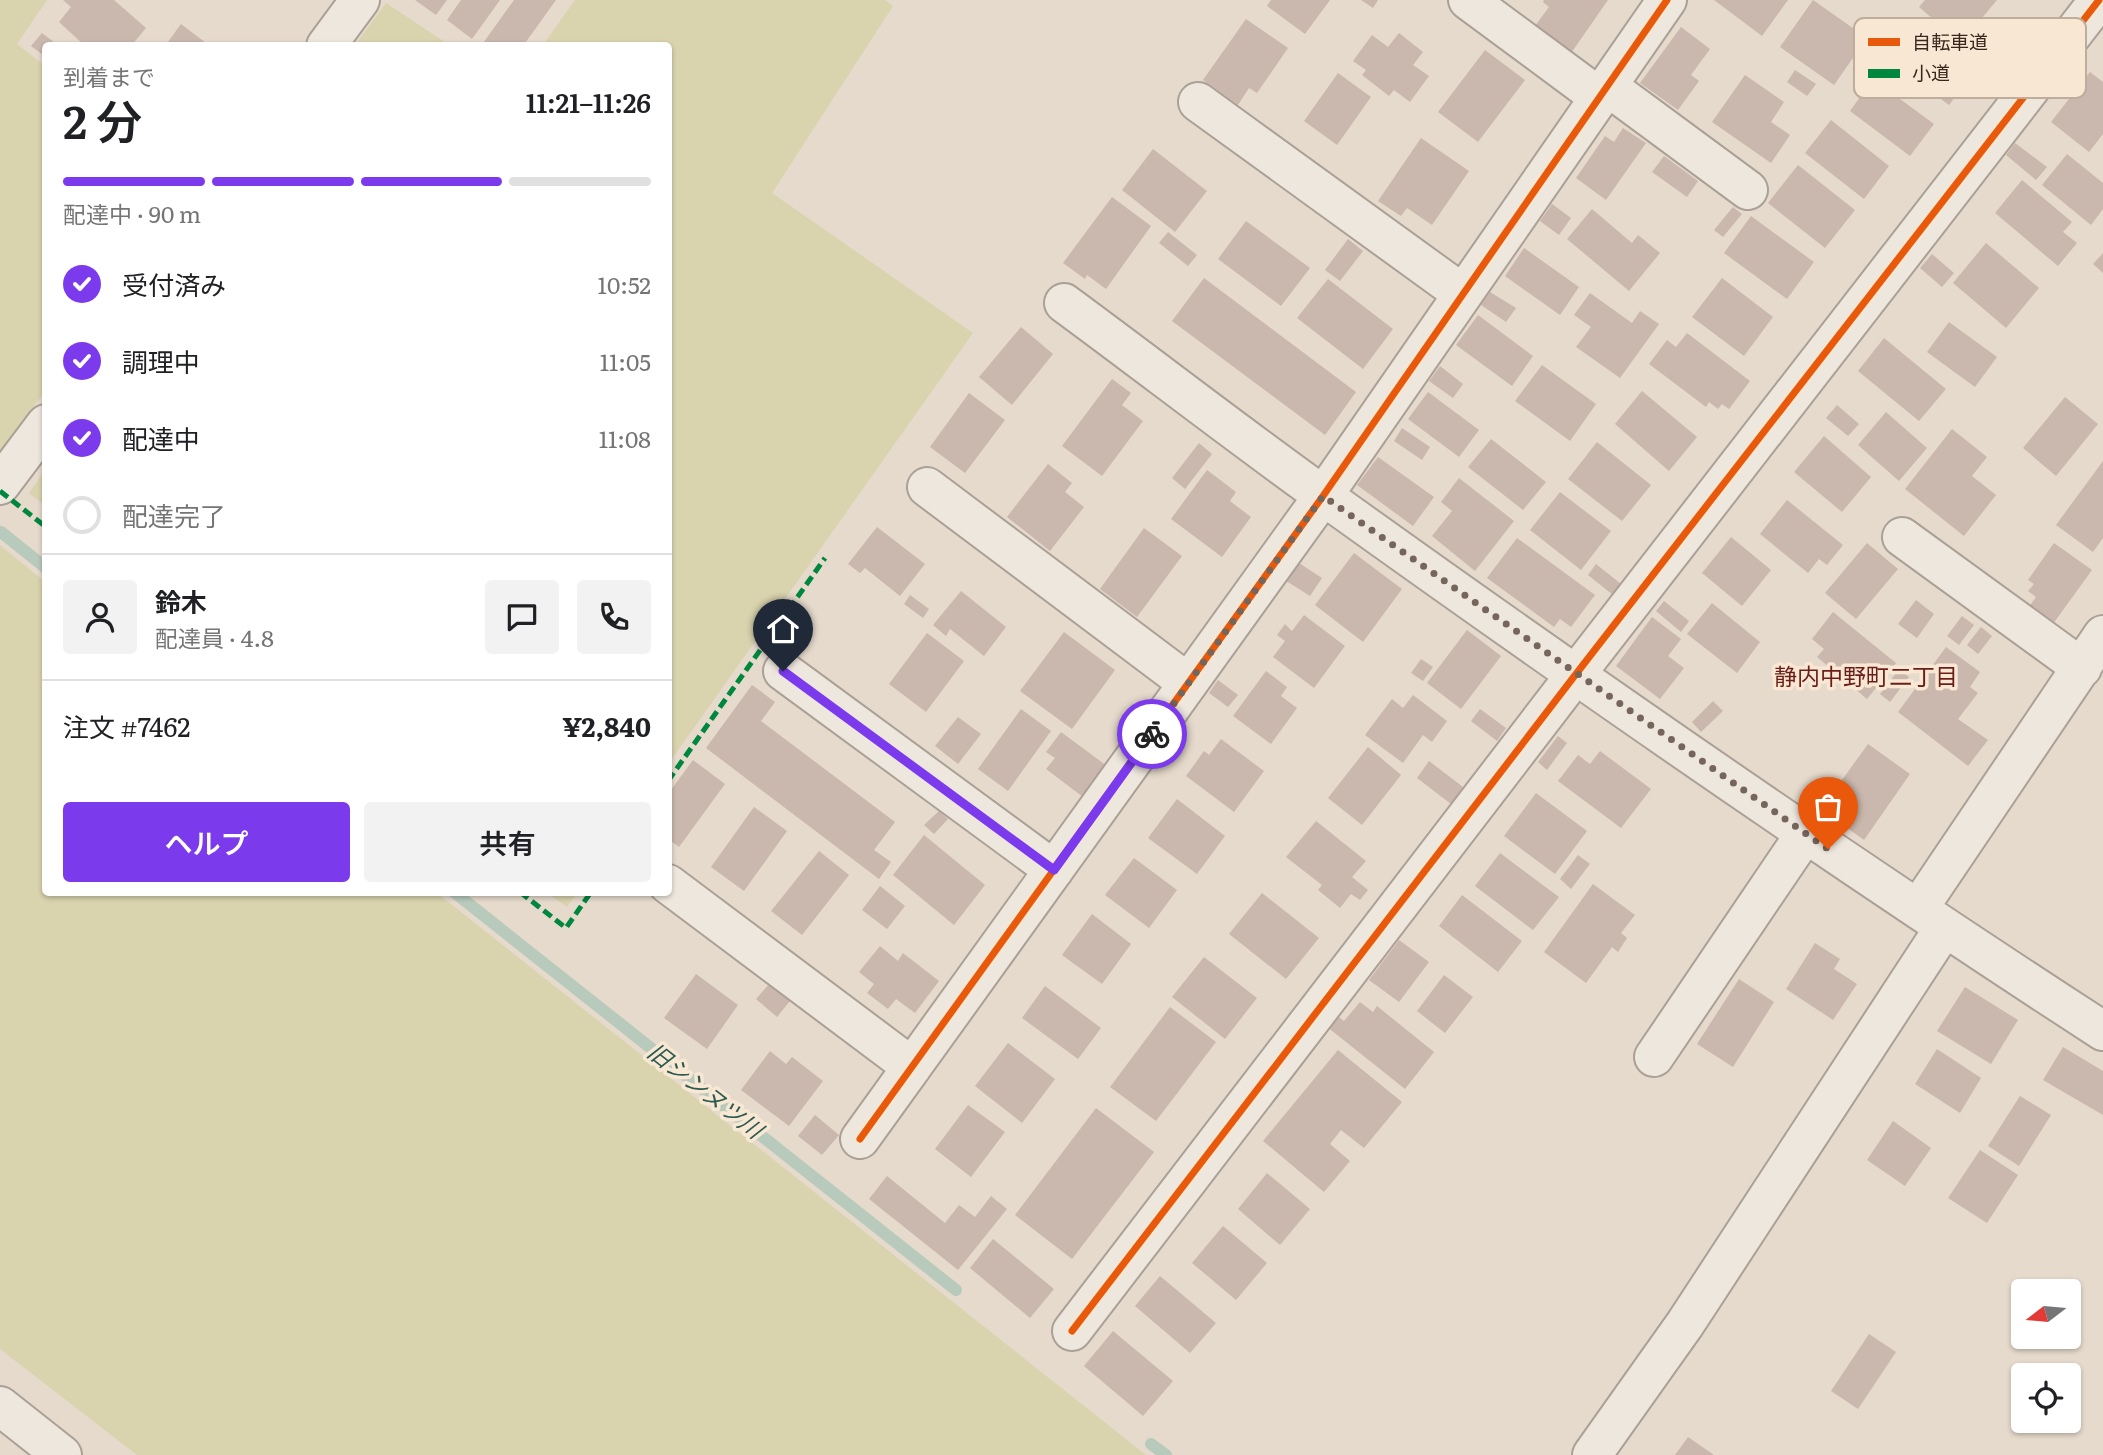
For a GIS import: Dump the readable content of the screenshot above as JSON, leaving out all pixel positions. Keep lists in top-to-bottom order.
{
  "districts": ["静内中野町二丁目"],
  "water": ["旧シンヌツ川"],
  "legend": ["自転車道", "小道"],
  "north": "left",
  "page": {
    "heading": ["2 分", "到着まで", "11:21–11:26"],
    "panel": [
      "鈴木",
      "配達員 · 4.8",
      "注文 #7462",
      "¥2,840"
    ],
    "bar": "配達中 · 90 m",
    "list": [
      ["受付済み", "10:52"],
      ["調理中", "11:05"],
      ["配達中", "11:08"],
      "配達完了"
    ],
    "buttons": ["ヘルプ", "共有"]
  }
}
